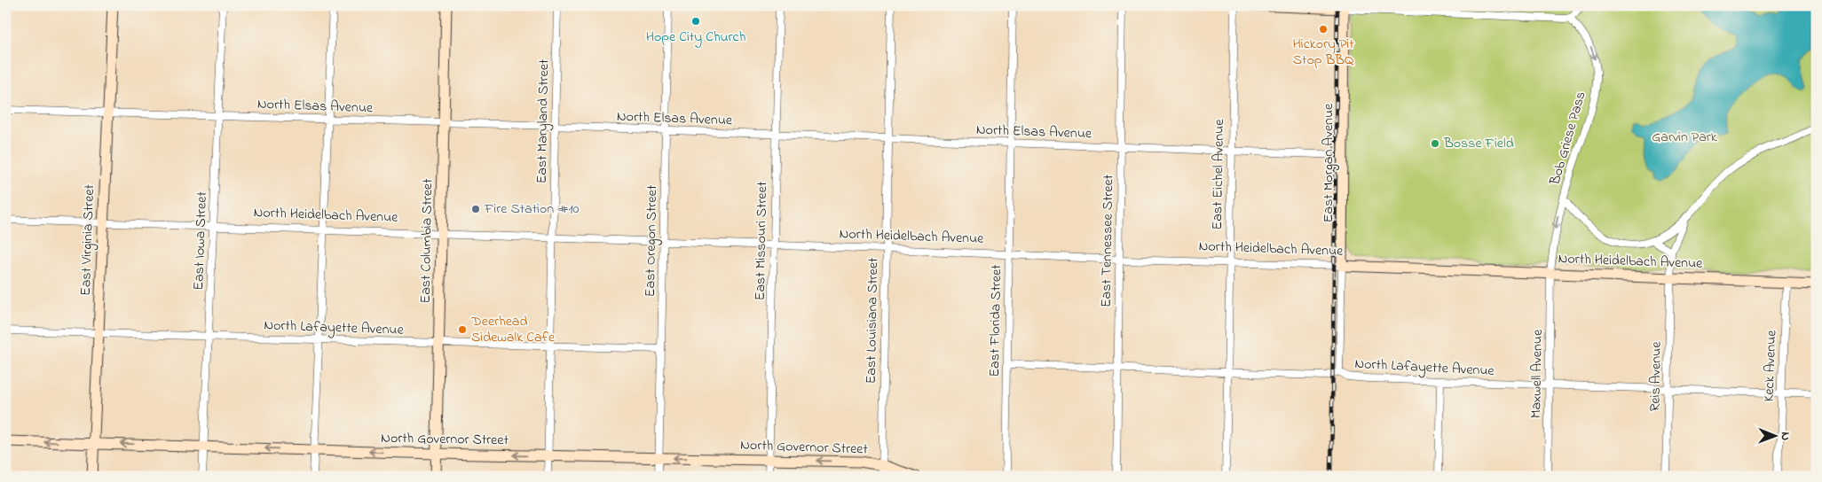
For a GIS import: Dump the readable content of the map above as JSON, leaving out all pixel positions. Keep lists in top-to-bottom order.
{
  "streets": {
    "main road": [
      "East Morgan Avenue",
      "North Heidelbach Avenue",
      "East Virginia Street",
      "East Columbia Street",
      "North Governor Street"
    ],
    "street": [
      "North Elsas Avenue",
      "East Maryland Street",
      "Bob Griese Pass",
      "East Eichel Avenue",
      "East Iowa Street",
      "East Oregon Street",
      "East Missouri Street",
      "East Tennessee Street",
      "East Louisiana Street",
      "East Florida Street",
      "North Lafayette Avenue",
      "Keck Avenue",
      "Maxwell Avenue",
      "Reis Avenue"
    ]
  },
  "crossings": [
    ["North Elsas Avenue", "East Maryland Street"],
    ["North Elsas Avenue", "East Morgan Avenue"],
    ["North Elsas Avenue", "East Eichel Avenue"],
    ["North Elsas Avenue", "East Virginia Street"],
    ["North Elsas Avenue", "East Iowa Street"],
    ["North Elsas Avenue", "East Columbia Street"],
    ["North Elsas Avenue", "East Oregon Street"],
    ["North Elsas Avenue", "East Missouri Street"],
    ["North Elsas Avenue", "East Tennessee Street"],
    ["North Elsas Avenue", "East Louisiana Street"],
    ["North Elsas Avenue", "East Florida Street"],
    ["East Maryland Street", "North Heidelbach Avenue"],
    ["East Maryland Street", "North Lafayette Avenue"],
    ["East Maryland Street", "North Governor Street"],
    ["Bob Griese Pass", "North Heidelbach Avenue"],
    ["Bob Griese Pass", "Maxwell Avenue"],
    ["East Morgan Avenue", "North Heidelbach Avenue"],
    ["East Morgan Avenue", "North Lafayette Avenue"],
    ["East Eichel Avenue", "North Heidelbach Avenue"],
    ["East Eichel Avenue", "North Lafayette Avenue"],
    ["North Heidelbach Avenue", "East Virginia Street"],
    ["North Heidelbach Avenue", "East Iowa Street"],
    ["North Heidelbach Avenue", "East Columbia Street"],
    ["North Heidelbach Avenue", "East Oregon Street"],
    ["North Heidelbach Avenue", "East Missouri Street"],
    ["North Heidelbach Avenue", "East Tennessee Street"],
    ["North Heidelbach Avenue", "East Louisiana Street"],
    ["North Heidelbach Avenue", "East Florida Street"],
    ["North Heidelbach Avenue", "Keck Avenue"],
    ["North Heidelbach Avenue", "Maxwell Avenue"],
    ["North Heidelbach Avenue", "Reis Avenue"],
    ["East Virginia Street", "North Lafayette Avenue"],
    ["East Virginia Street", "North Governor Street"],
    ["East Iowa Street", "North Lafayette Avenue"],
    ["East Iowa Street", "North Governor Street"],
    ["East Columbia Street", "North Lafayette Avenue"],
    ["East Columbia Street", "North Governor Street"],
    ["East Oregon Street", "North Lafayette Avenue"],
    ["East Oregon Street", "North Governor Street"],
    ["East Missouri Street", "North Governor Street"],
    ["East Tennessee Street", "North Lafayette Avenue"],
    ["East Louisiana Street", "North Governor Street"],
    ["East Florida Street", "North Lafayette Avenue"],
    ["North Lafayette Avenue", "Keck Avenue"],
    ["North Lafayette Avenue", "Maxwell Avenue"],
    ["North Lafayette Avenue", "Reis Avenue"]
  ],
  "one_way": ["Bob Griese Pass", "North Governor Street"],
  "parks": ["Garvin Park"],
  "places": [
    "Hope City Church",
    "Hickory Pit Stop BBQ",
    "Bosse Field",
    "Fire Station #10",
    "Deerhead Sidewalk Cafe"
  ],
  "north": "right"
}
